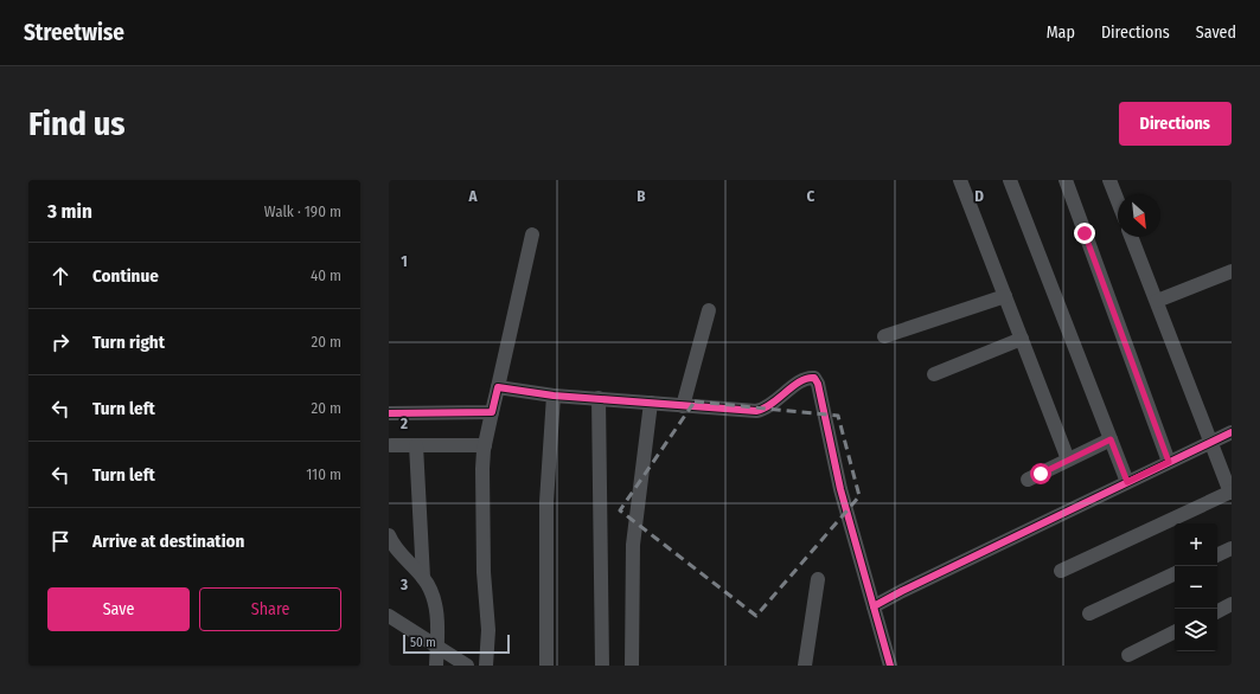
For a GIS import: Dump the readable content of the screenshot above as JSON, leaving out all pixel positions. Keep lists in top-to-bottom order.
{
  "scale_bar": "50 m",
  "north": "bottom right",
  "page": {
    "header": "Streetwise",
    "nav": ["Map", "Directions", "Saved"],
    "buttons": [
      "Directions",
      ["Save", "Share"]
    ],
    "title": "Find us",
    "heading": ["3 min", "Walk · 190 m"],
    "list": [
      ["Continue", "40 m"],
      ["Turn right", "20 m"],
      ["Turn left", "20 m"],
      ["Turn left", "110 m"],
      "Arrive at destination"
    ],
    "map_buttons": ["+", "−"],
    "scale": "50 m"
  },
  "grid": {
    "columns": [
      "A",
      "B",
      "C",
      "D"
    ],
    "rows": ["1", "2", "3"]
  }
}
